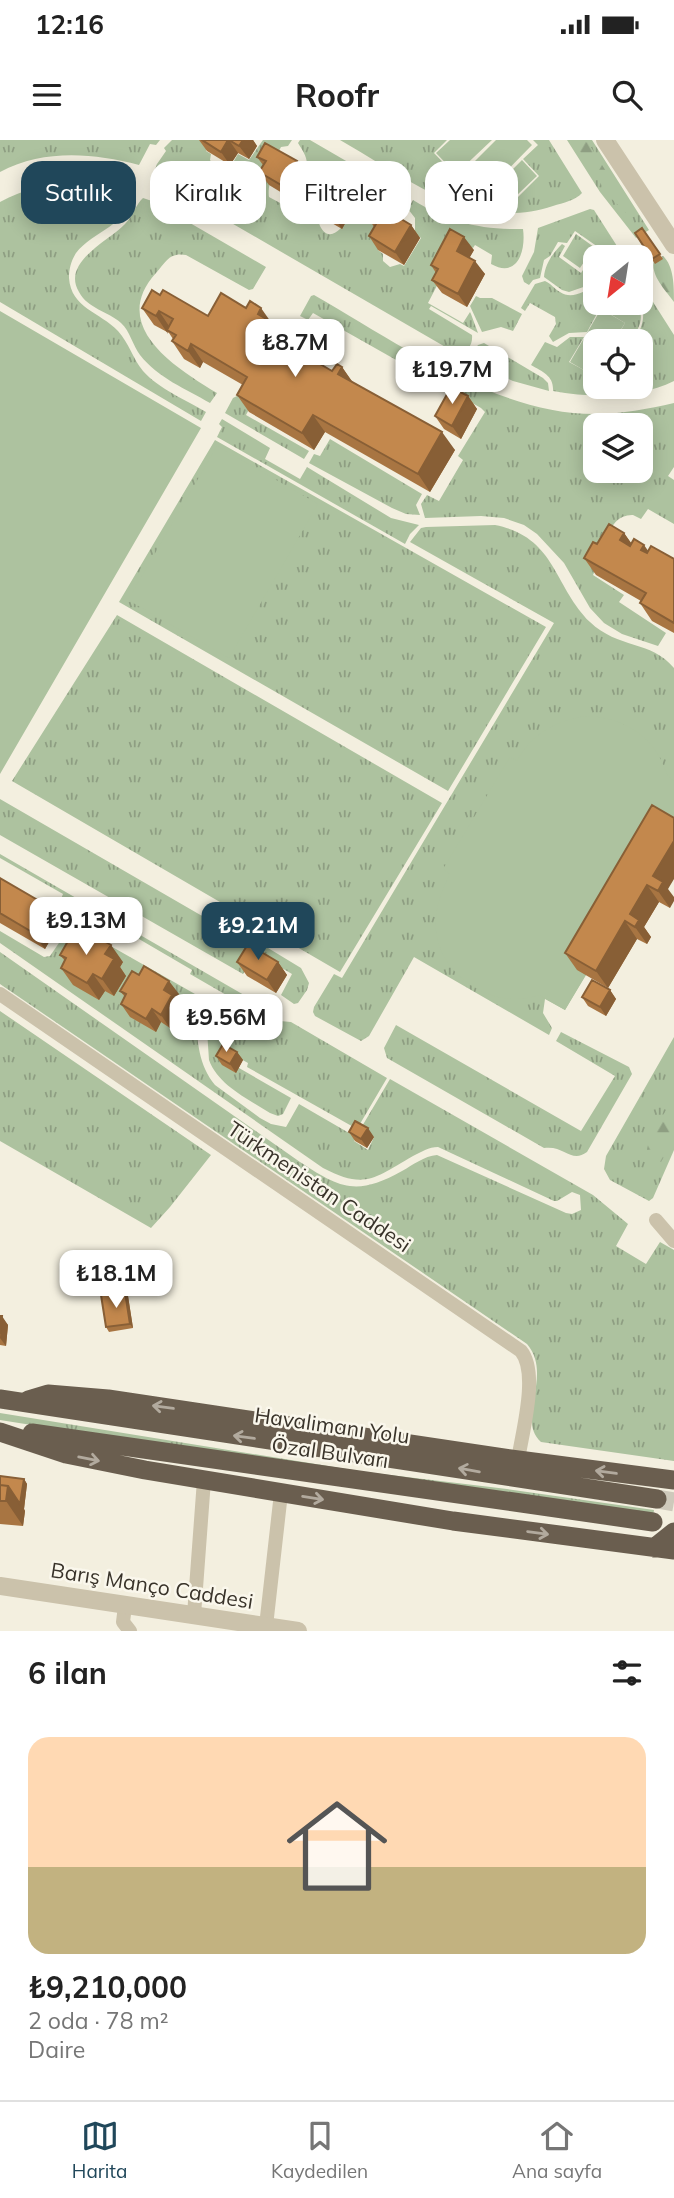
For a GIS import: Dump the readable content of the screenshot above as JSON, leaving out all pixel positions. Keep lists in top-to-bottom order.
{
  "streets": {
    "highway": ["Havalimanı Yolu", "Özal Bulvarı"],
    "street": ["Türkmenistan Caddesi", "Barış Manço Caddesi"]
  },
  "north": "bottom left",
  "page": {
    "status": "12:16",
    "header": "Roofr",
    "chip": [
      "Satılık",
      "Kiralık",
      "Filtreler",
      "Yeni"
    ],
    "price": [
      "₺8.7M",
      "₺19.7M",
      "₺9.13M",
      "₺9.21M",
      "₺9.56M",
      "₺18.1M"
    ],
    "heading": "6 ilan",
    "list": [
      {
        "name": "₺9,210,000",
        "note": "2 oda · 78 m² · Daire"
      }
    ],
    "tabs": ["Harita", "Kaydedilen", "Ana sayfa"]
  }
}
